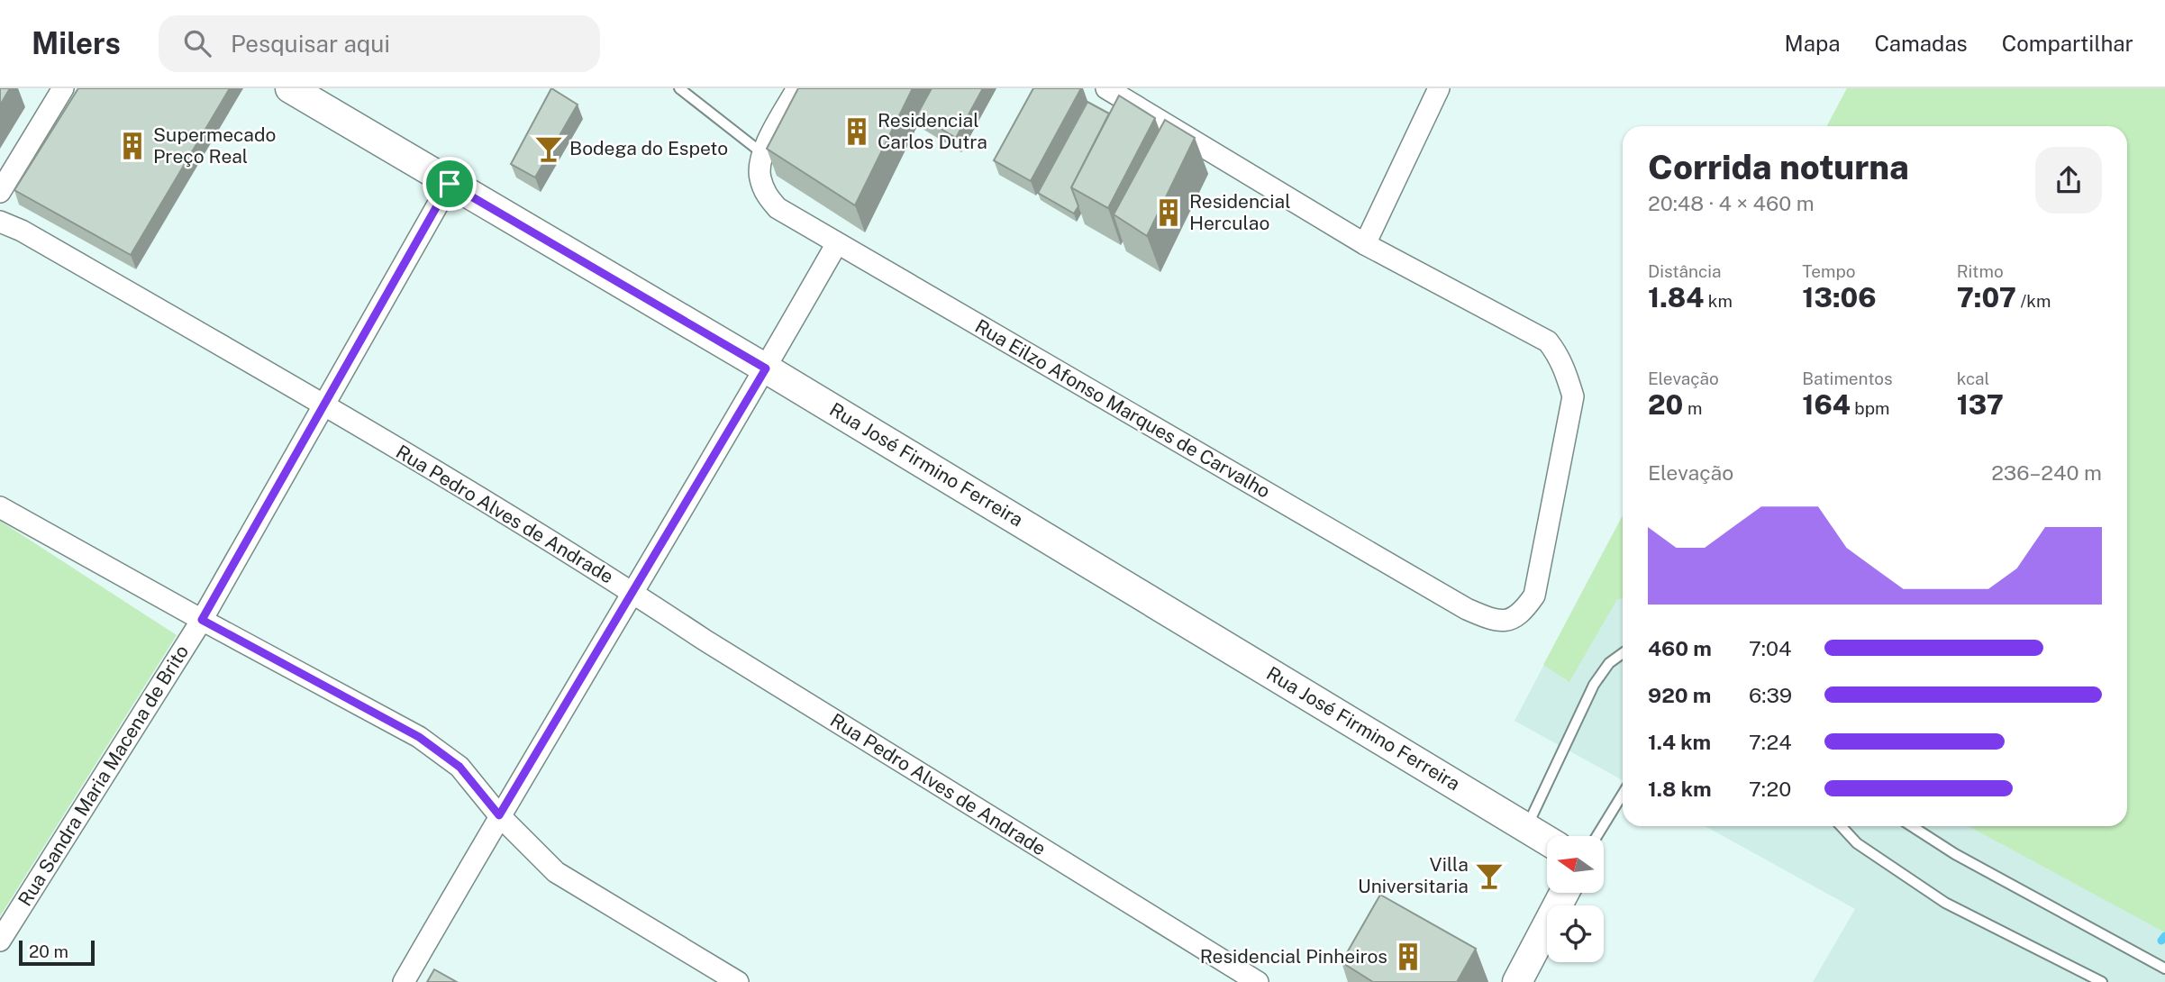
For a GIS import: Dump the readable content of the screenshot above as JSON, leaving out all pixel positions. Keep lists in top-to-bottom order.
{
  "streets": {
    "main road": ["Rua José Firmino Ferreira"],
    "street": ["Rua Eilzo Afonso Marques de Carvalho", "Rua Pedro Alves de Andrade", "Rua Sandra Maria Macena de Brito"]
  },
  "crossings": [
    ["Rua José Firmino Ferreira", "Rua Sandra Maria Macena de Brito"],
    ["Rua Pedro Alves de Andrade", "Rua Sandra Maria Macena de Brito"]
  ],
  "places": {
    "building": [
      "Residencial Carlos Dutra",
      "Supermecado Preço Real",
      "Residencial Herculao",
      "Residencial Pinheiros"
    ],
    "bar": ["Bodega do Espeto", "Villa Universitaria"]
  },
  "scale_bar": "20 m",
  "north": "left",
  "page": {
    "header": "Milers",
    "search": "Pesquisar aqui",
    "nav": ["Mapa", "Camadas", "Compartilhar"],
    "heading": ["Corrida noturna", "20:48 · 4 × 460 m"],
    "stats": [
      ["Distância", "1.84 km"],
      ["Tempo", "13:06"],
      ["Ritmo", "7:07 /km"],
      ["Elevação", "20 m"],
      ["Batimentos", "164 bpm"],
      ["kcal", "137"]
    ],
    "chart": ["Elevação", "236–240 m"],
    "list": [
      {
        "name": "460 m",
        "note": "7:04"
      },
      {
        "name": "920 m",
        "note": "6:39"
      },
      {
        "name": "1.4 km",
        "note": "7:24"
      },
      {
        "name": "1.8 km",
        "note": "7:20"
      }
    ],
    "scale": "20 m"
  }
}
